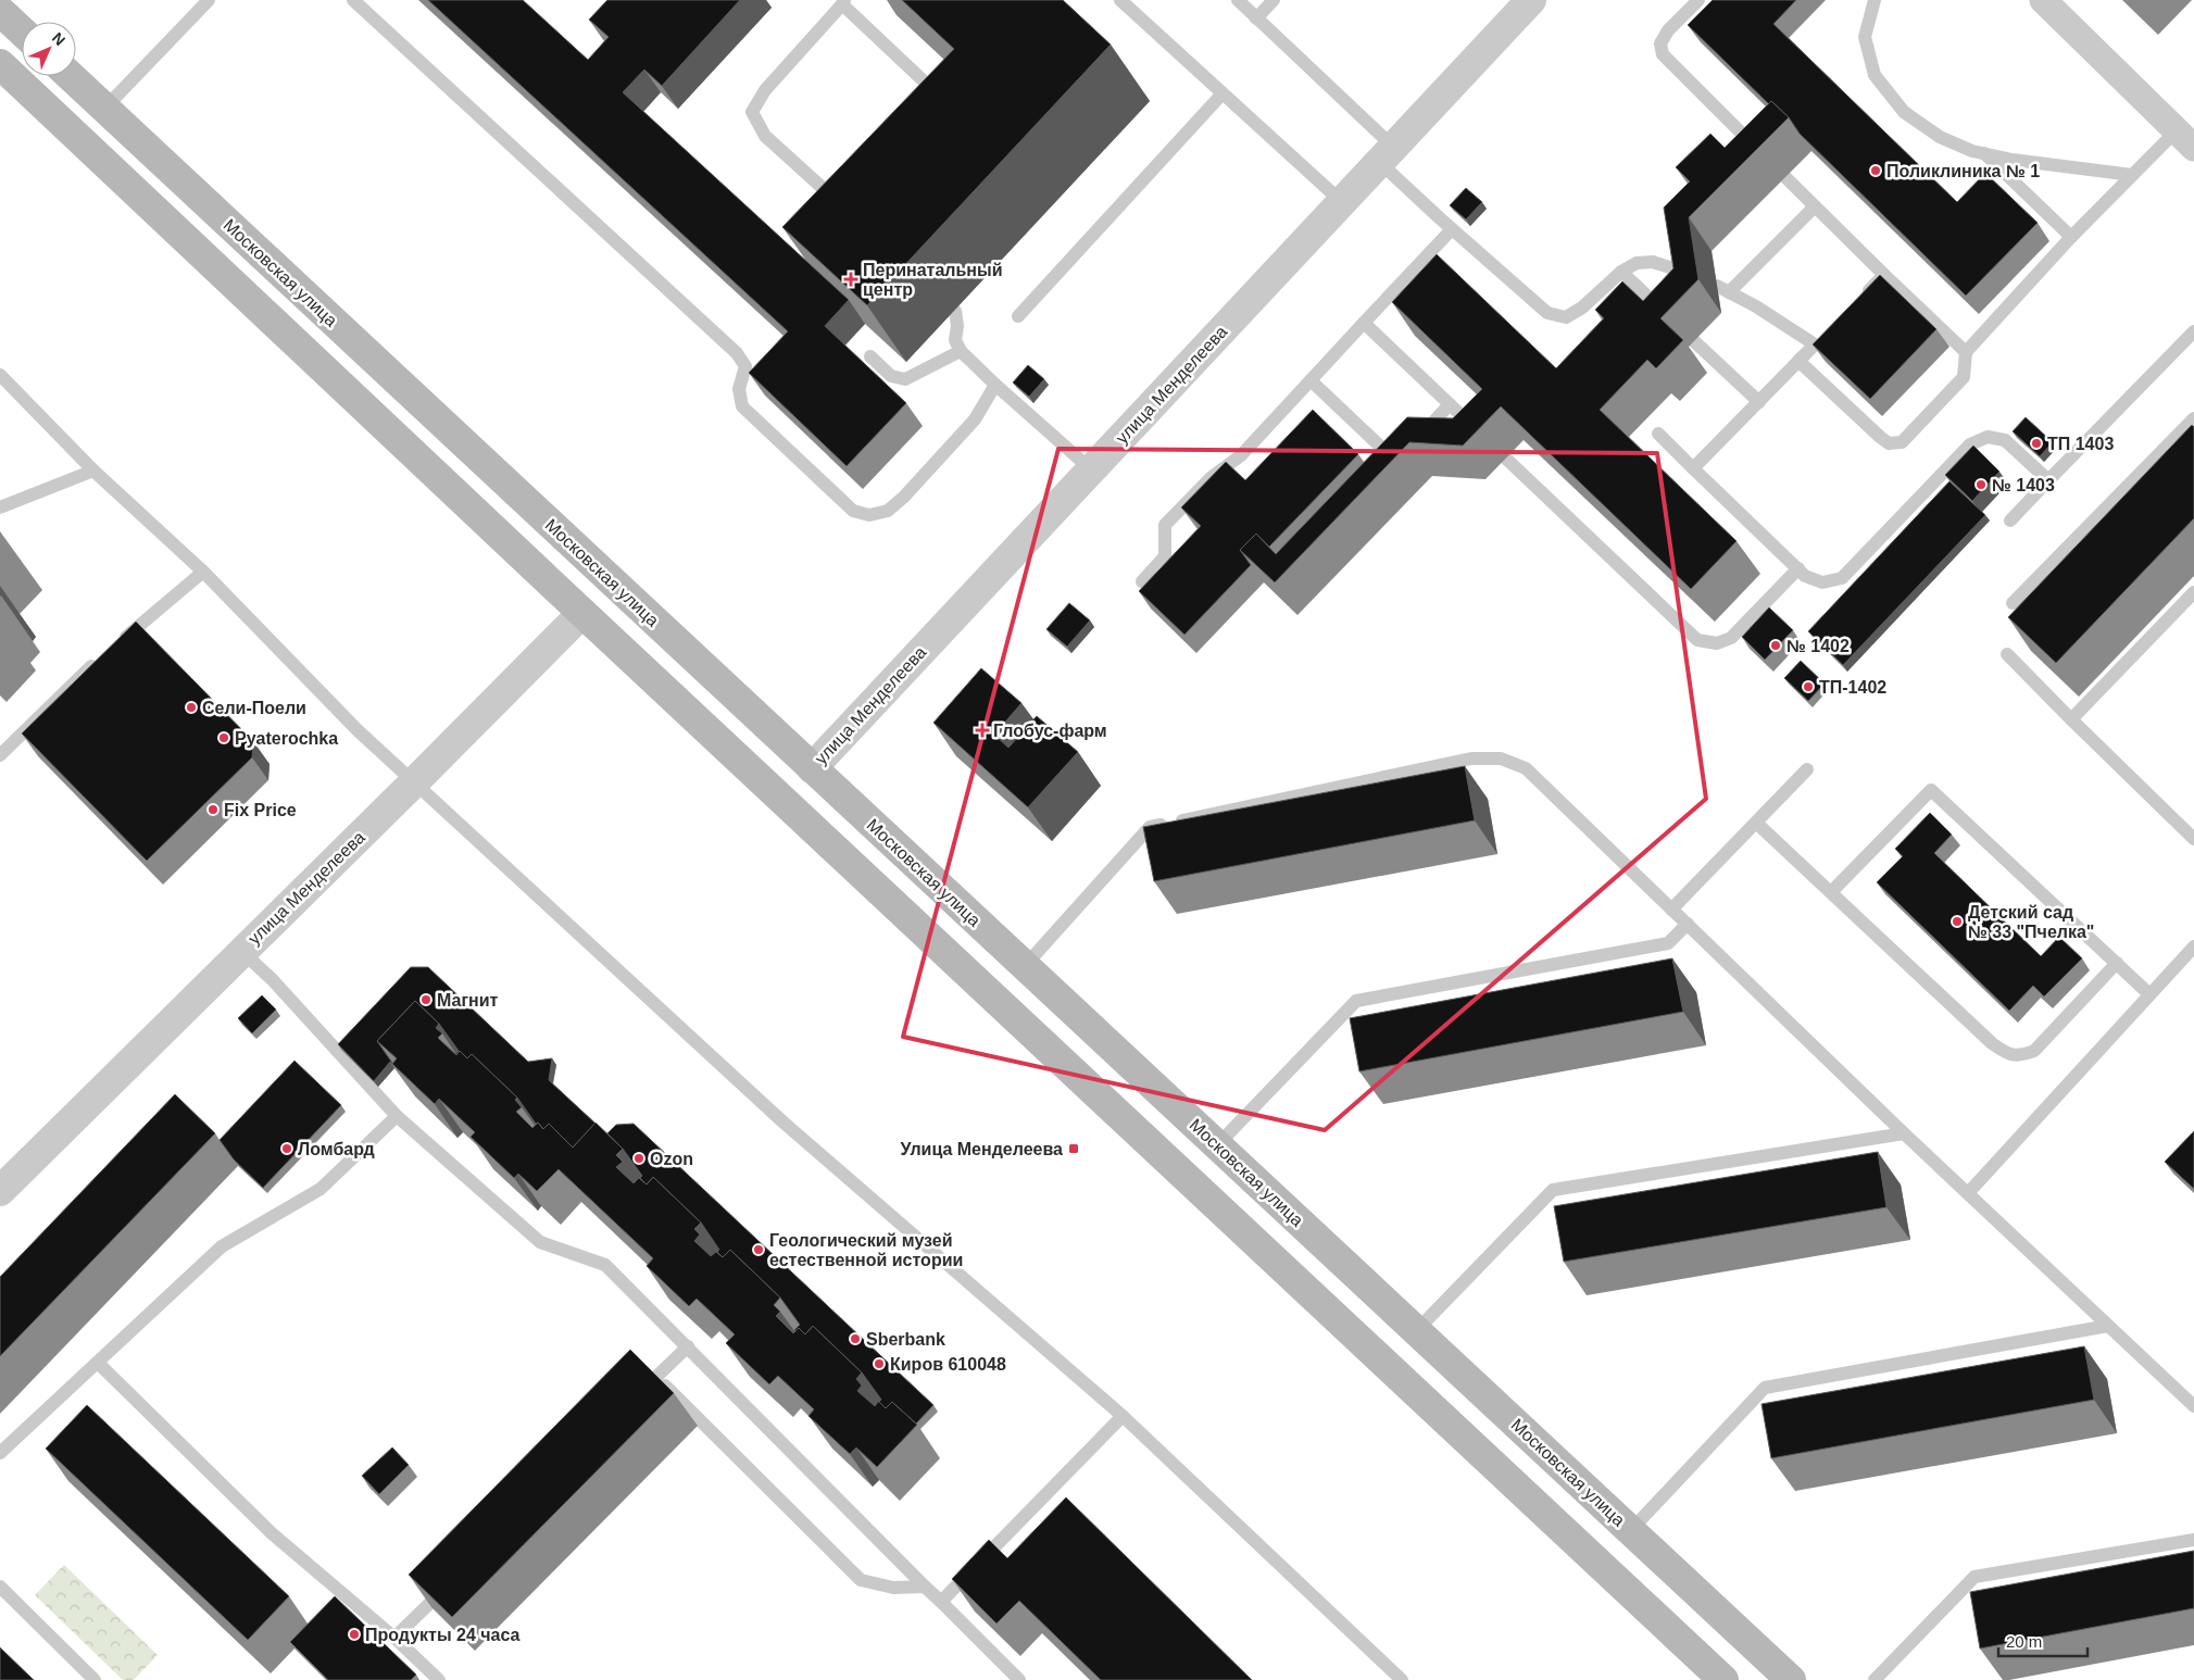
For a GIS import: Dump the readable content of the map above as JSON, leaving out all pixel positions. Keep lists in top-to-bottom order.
{
  "streets": {
    "main road": ["Московская улица", "улица Менделеева"]
  },
  "crossings": [
    ["Московская улица", "улица Менделеева"]
  ],
  "places": {
    "other": [
      "Поликлиника № 1",
      "ТП 1403",
      "№ 1403",
      "№ 1402",
      "ТП-1402",
      "Сели-Поели",
      "Pyaterochka",
      "Fix Price",
      "Детский сад № 33 \"Пчелка\"",
      "Магнит",
      "Ломбард",
      "Ozon",
      "Геологический музей естественной истории",
      "Sberbank",
      "Киров 610048",
      "Продукты 24 часа"
    ],
    "health": ["Перинатальный центр", "Глобус-фарм"],
    "transit": ["Улица Менделеева"]
  },
  "scale_bar": "20 m",
  "north": "top right"
}
